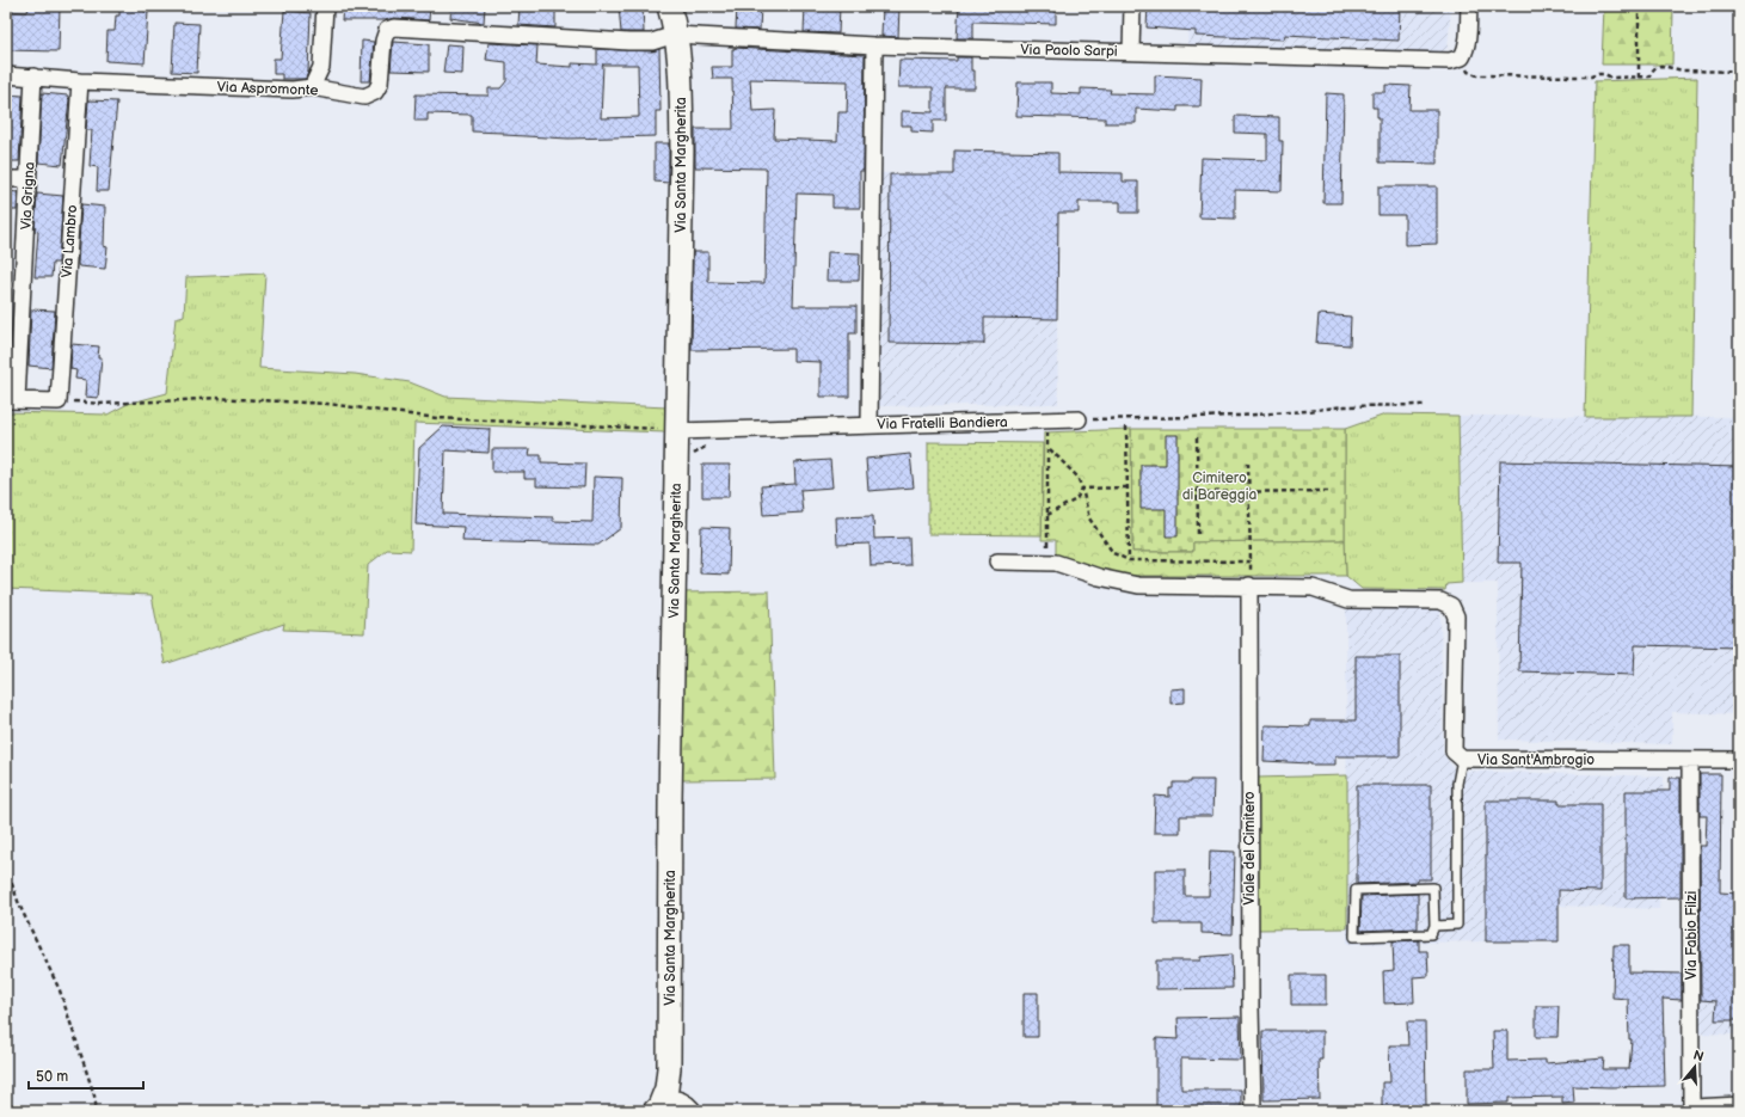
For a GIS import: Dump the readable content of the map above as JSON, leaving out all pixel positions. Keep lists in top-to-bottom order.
{
  "streets": {
    "street": [
      "Via Paolo Sarpi",
      "Via Aspromonte",
      "Via Santa Margherita",
      "Via Grigna",
      "Via Lambro",
      "Via Fratelli Bandiera",
      "Via Sant'Ambrogio",
      "Viale del Cimitero",
      "Via Fabio Filzi"
    ]
  },
  "crossings": [
    ["Via Paolo Sarpi", "Via Aspromonte"],
    ["Via Paolo Sarpi", "Via Santa Margherita"],
    ["Via Aspromonte", "Via Santa Margherita"],
    ["Via Aspromonte", "Via Grigna"],
    ["Via Aspromonte", "Via Lambro"],
    ["Via Santa Margherita", "Via Fratelli Bandiera"],
    ["Via Sant'Ambrogio", "Viale del Cimitero"],
    ["Via Sant'Ambrogio", "Via Fabio Filzi"]
  ],
  "parks": ["Cimitero di Bareggia"],
  "scale_bar": "50 m",
  "north": "top"
}
